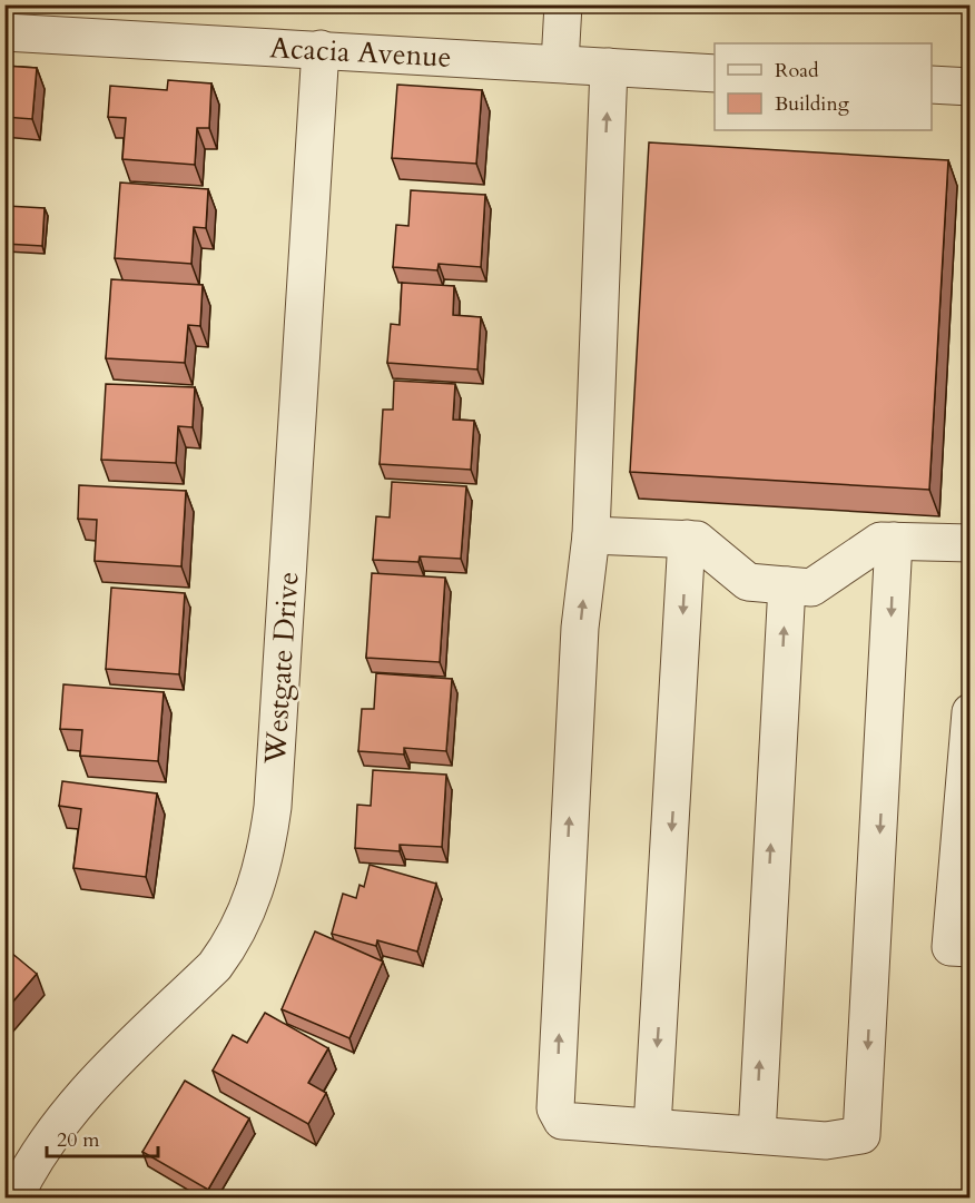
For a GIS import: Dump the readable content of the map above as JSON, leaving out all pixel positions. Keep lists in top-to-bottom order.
{
  "streets": {
    "street": ["Acacia Avenue", "Westgate Drive"]
  },
  "crossings": [
    ["Acacia Avenue", "Westgate Drive"]
  ],
  "legend": ["Road", "Building"],
  "scale_bar": "20 m"
}
